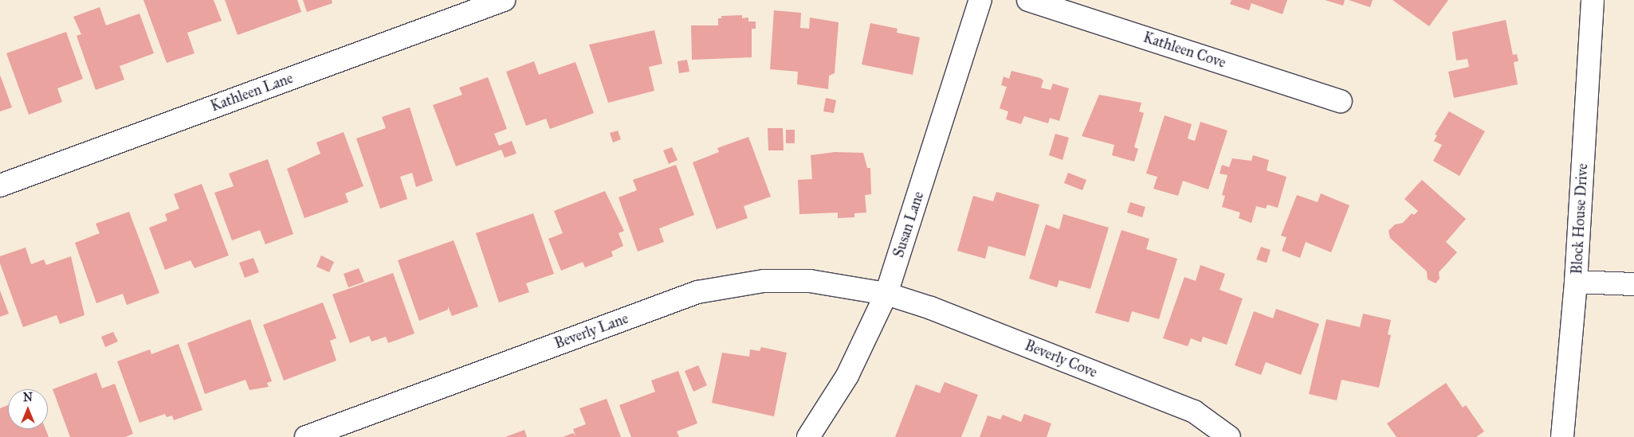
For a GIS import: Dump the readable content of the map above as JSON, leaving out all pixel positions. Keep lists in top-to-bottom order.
{
  "streets": {
    "street": [
      "Kathleen Cove",
      "Kathleen Lane",
      "Block House Drive",
      "Susan Lane",
      "Beverly Lane",
      "Beverly Cove"
    ]
  },
  "crossings": [
    ["Susan Lane", "Beverly Lane"],
    ["Susan Lane", "Beverly Cove"],
    ["Beverly Lane", "Beverly Cove"]
  ],
  "north": "top"
}
